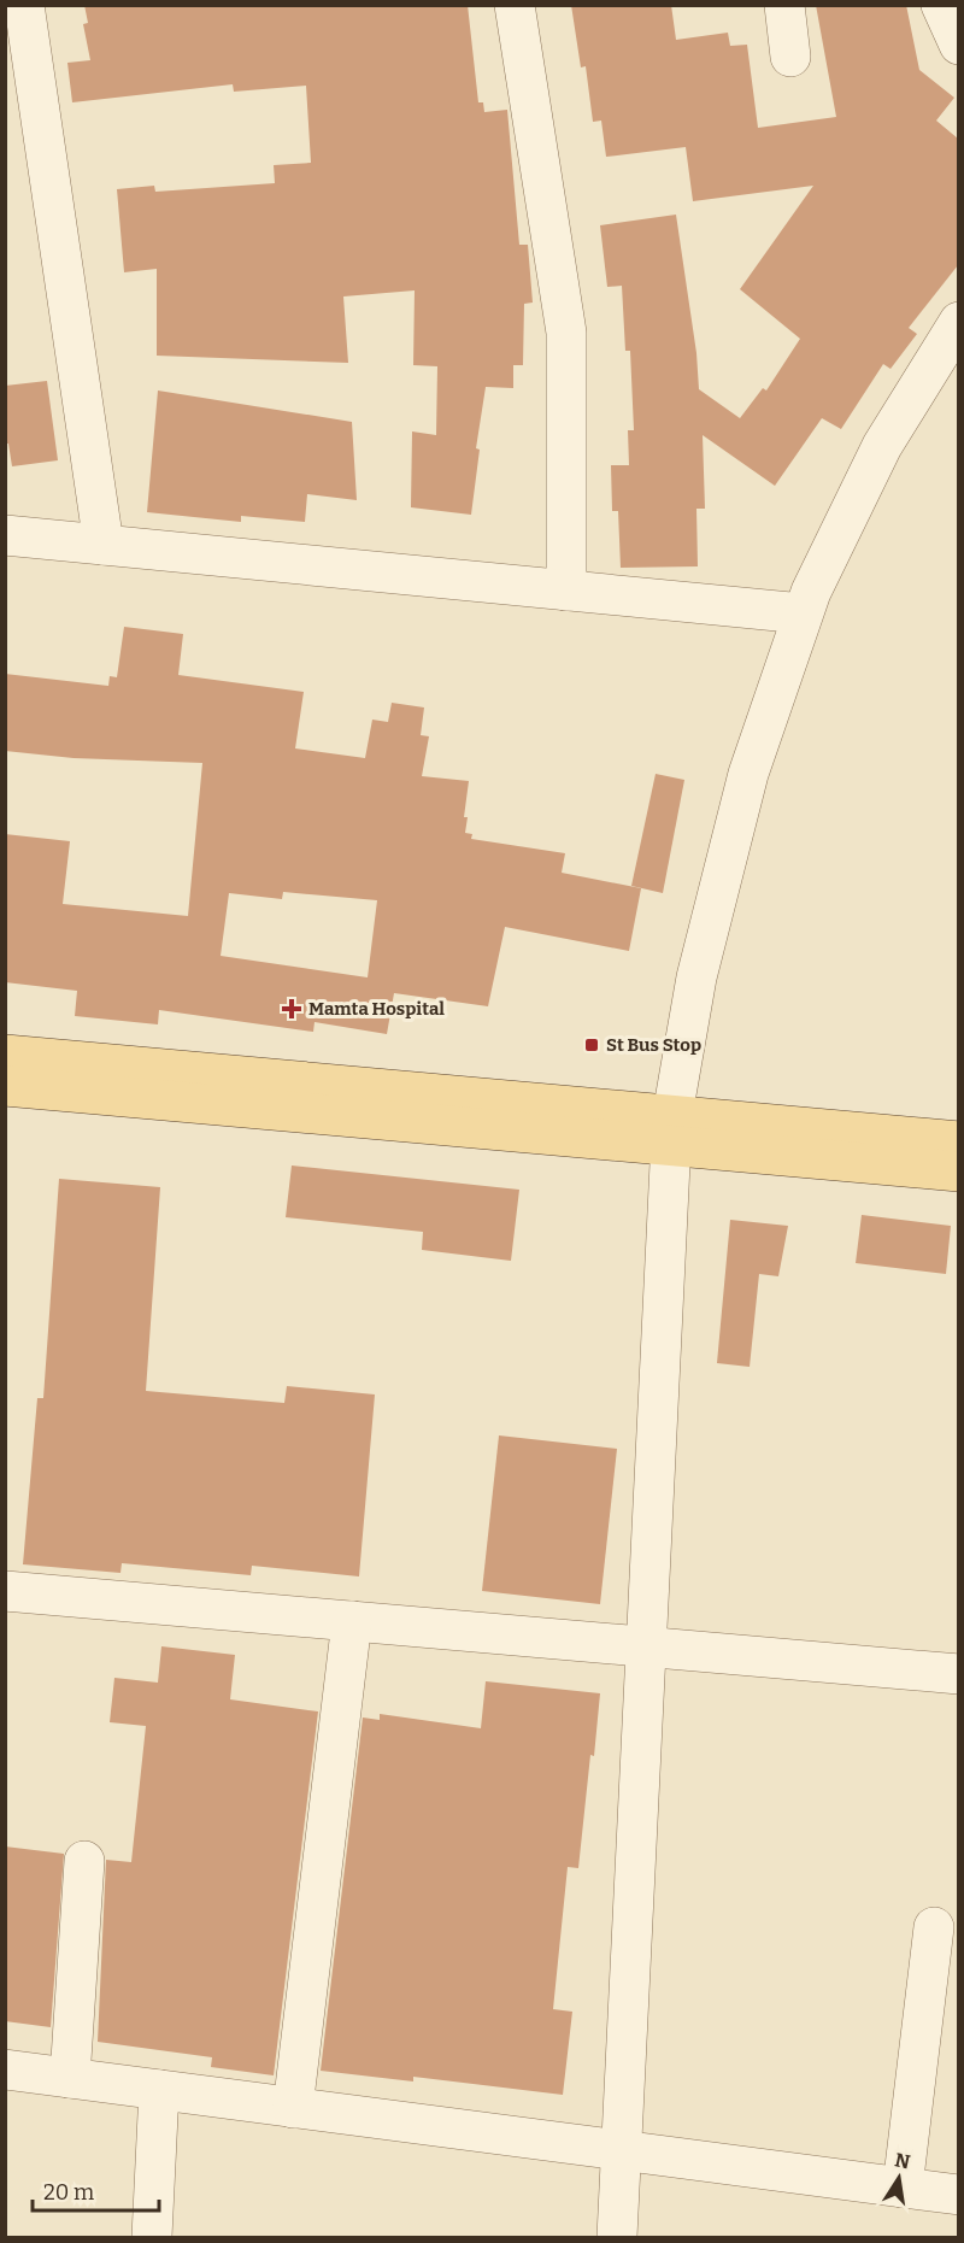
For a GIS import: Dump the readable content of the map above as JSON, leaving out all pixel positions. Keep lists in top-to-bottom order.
{
  "places": {
    "health": ["Mamta Hospital"],
    "transit": ["St Bus Stop"]
  },
  "scale_bar": "20 m",
  "north": "top"
}
